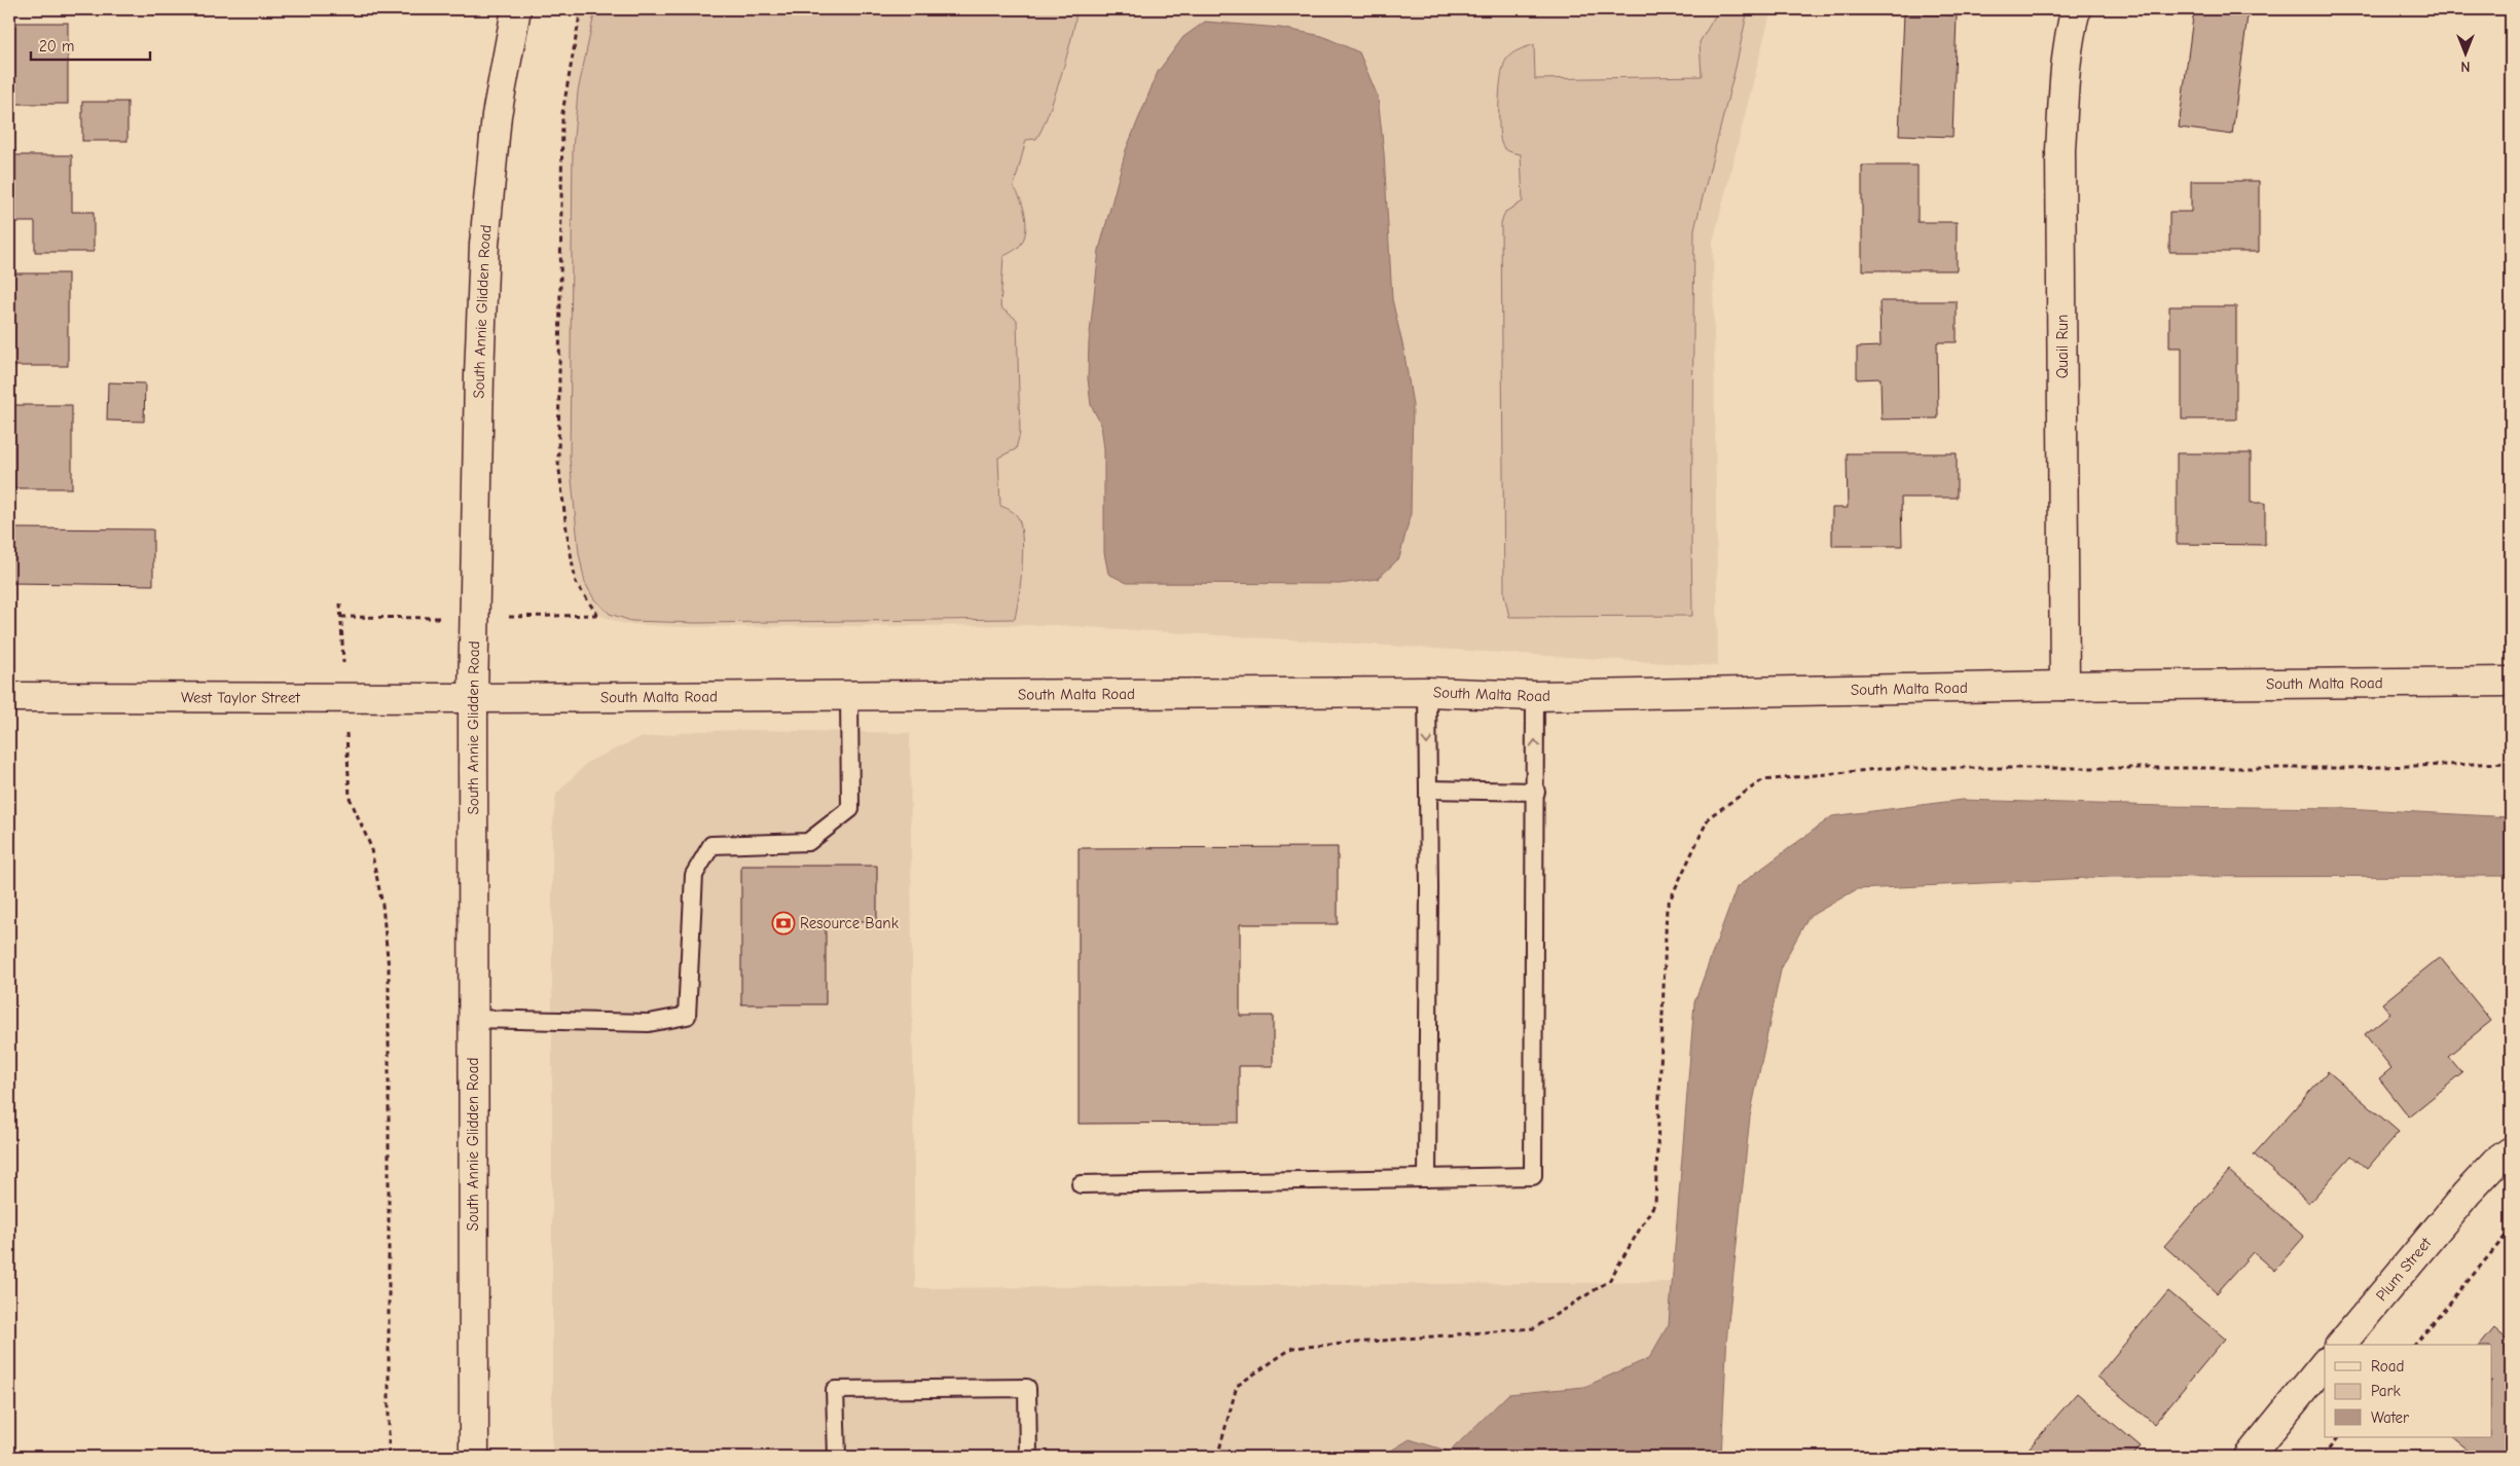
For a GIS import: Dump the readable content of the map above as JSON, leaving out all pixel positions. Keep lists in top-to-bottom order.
{
  "streets": {
    "street": [
      "South Annie Glidden Road",
      "Quail Run",
      "South Malta Road",
      "West Taylor Street",
      "Plum Street"
    ]
  },
  "crossings": [
    ["South Annie Glidden Road", "South Malta Road"],
    ["South Annie Glidden Road", "West Taylor Street"],
    ["Quail Run", "South Malta Road"],
    ["South Malta Road", "West Taylor Street"]
  ],
  "places": {
    "bank": ["Resource Bank"]
  },
  "legend": ["Road", "Park", "Water"],
  "scale_bar": "20 m",
  "north": "bottom"
}
